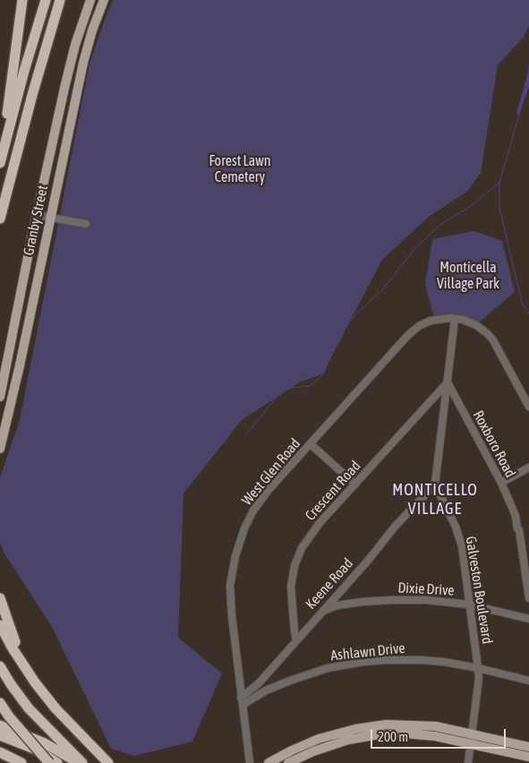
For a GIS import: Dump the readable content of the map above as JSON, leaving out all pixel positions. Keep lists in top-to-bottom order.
{
  "streets": {
    "main road": ["Granby Street"],
    "street": [
      "Roxboro Road",
      "West Glen Road",
      "Crescent Road",
      "Keene Road",
      "Dixie Drive",
      "Galveston Boulevard",
      "Ashlawn Drive"
    ]
  },
  "crossings": [
    ["Roxboro Road", "Crescent Road"],
    ["West Glen Road", "Keene Road"],
    ["West Glen Road", "Ashlawn Drive"],
    ["Crescent Road", "Keene Road"],
    ["Keene Road", "Dixie Drive"],
    ["Keene Road", "Galveston Boulevard"],
    ["Keene Road", "Ashlawn Drive"],
    ["Dixie Drive", "Galveston Boulevard"],
    ["Galveston Boulevard", "Ashlawn Drive"]
  ],
  "districts": ["MONTICELLO VILLAGE"],
  "parks": ["Forest Lawn Cemetery", "Monticella Village Park"],
  "scale_bar": "200 m"
}
